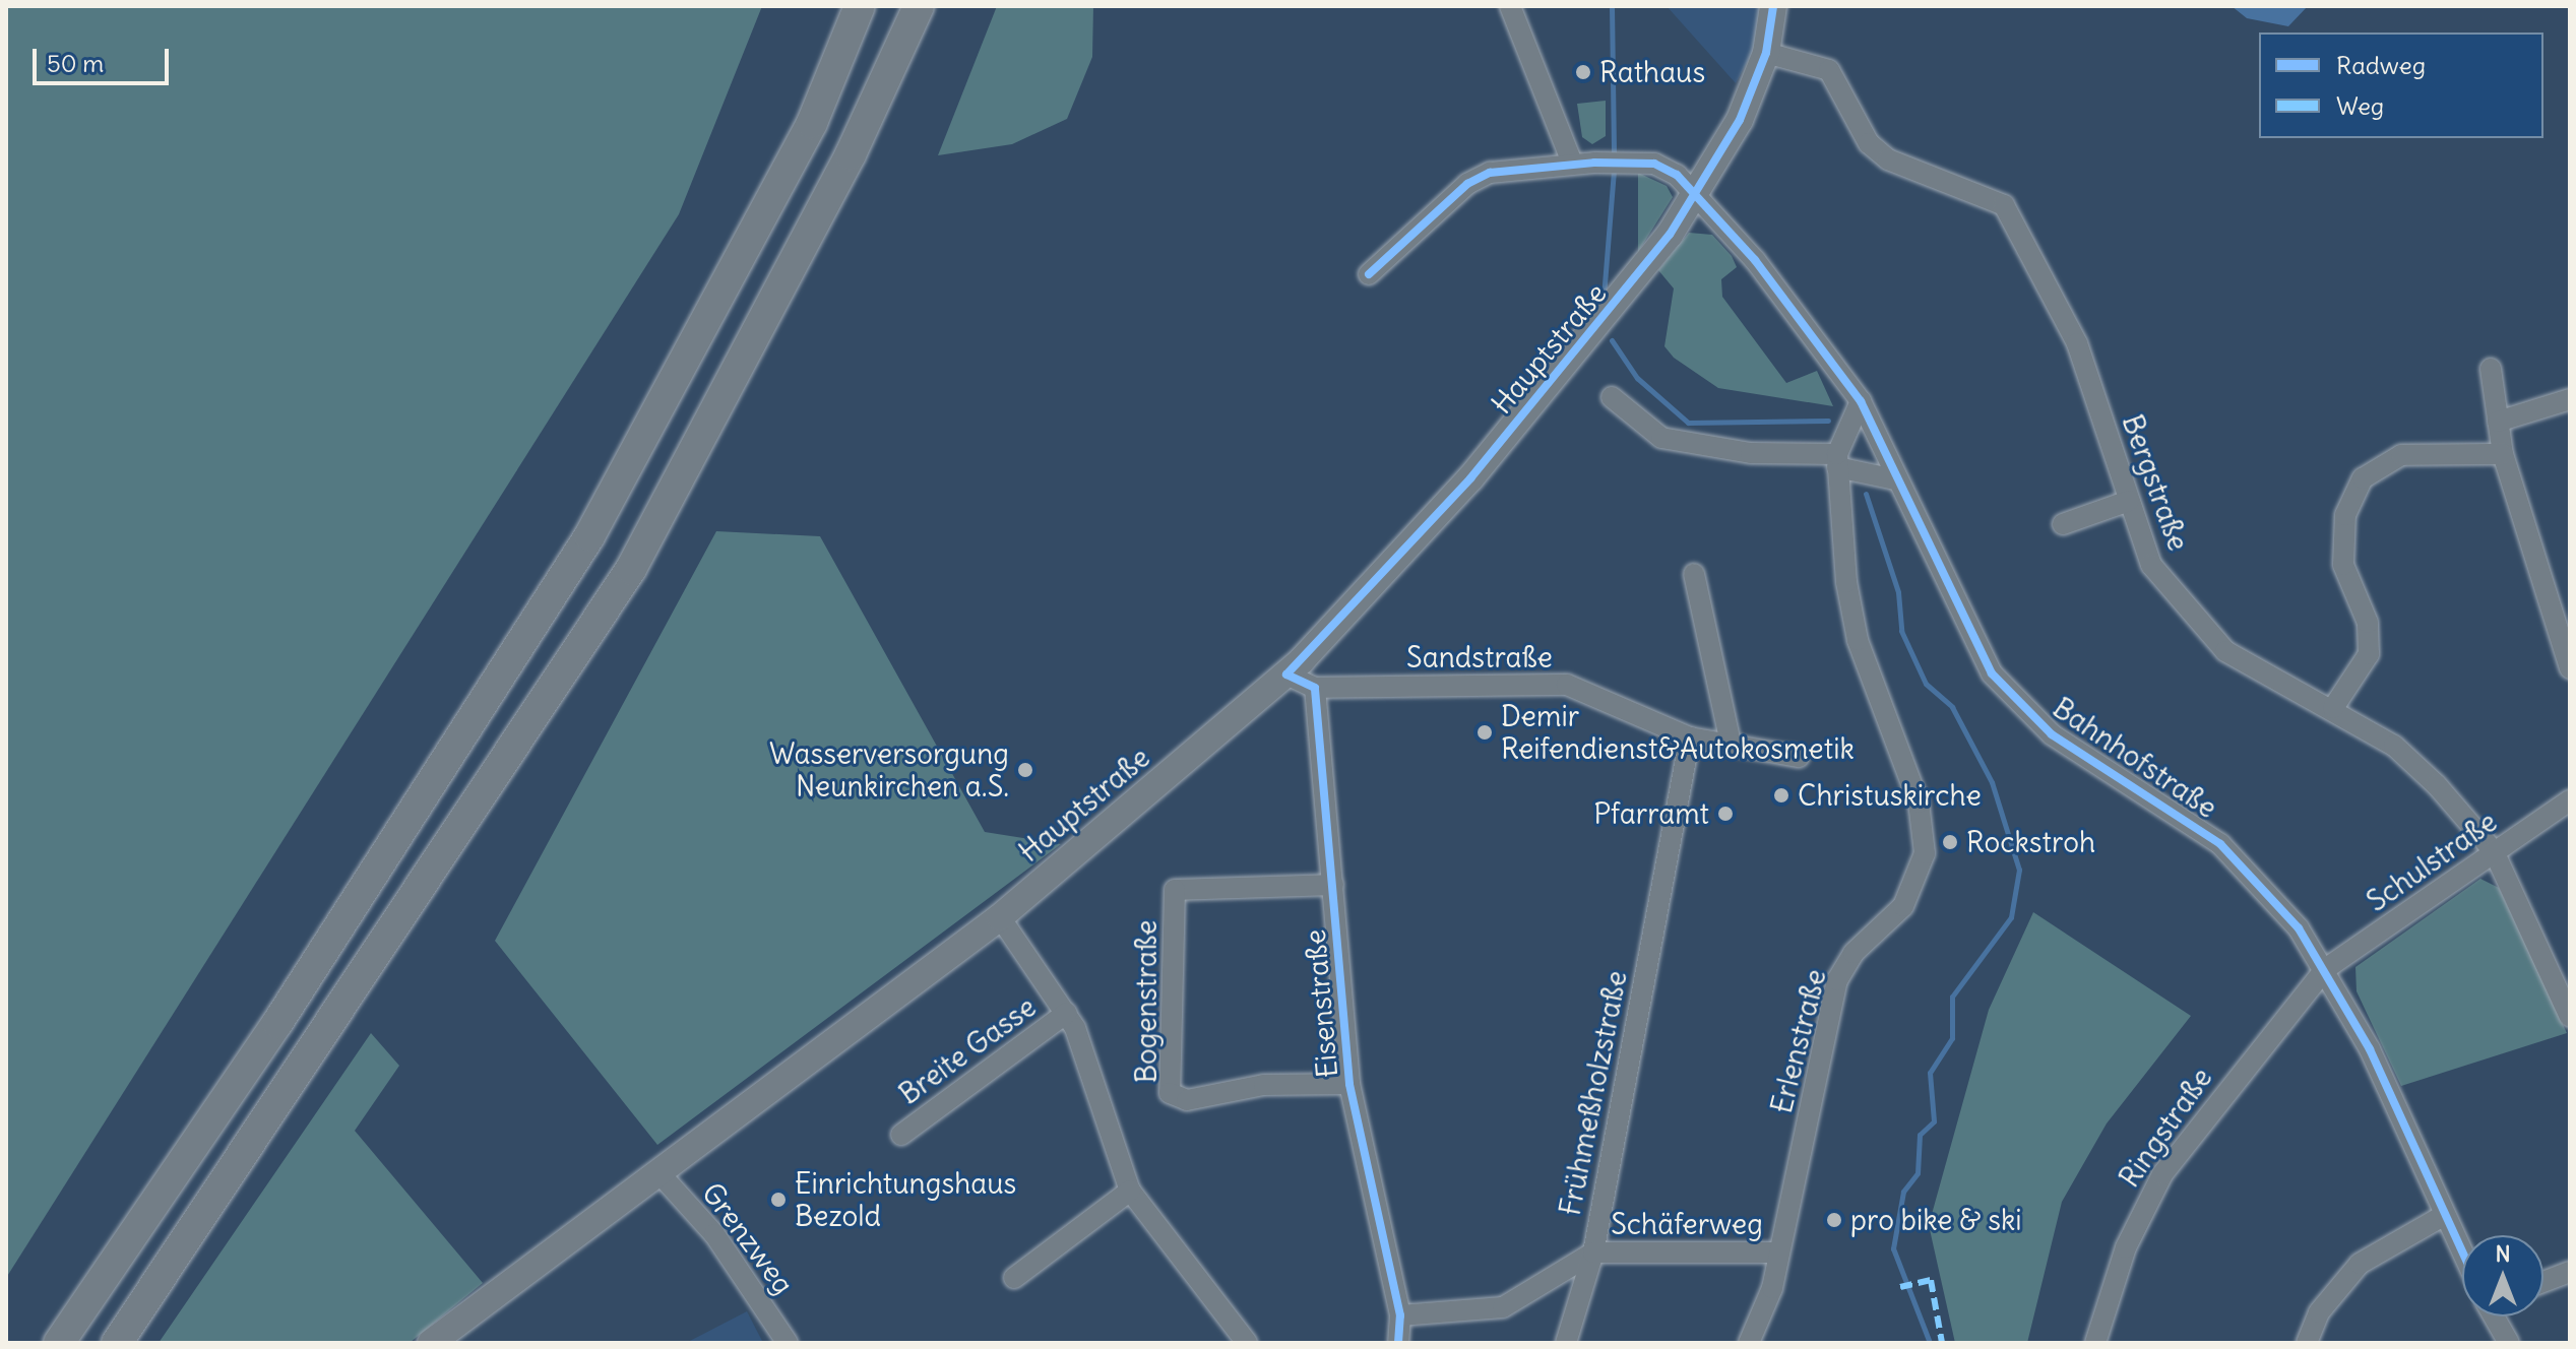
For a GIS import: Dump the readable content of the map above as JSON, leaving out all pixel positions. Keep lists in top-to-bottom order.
{
  "streets": {
    "main road": ["Hauptstraße"],
    "street": [
      "Bergstraße",
      "Sandstraße",
      "Bahnhofstraße",
      "Schulstraße",
      "Bogenstraße",
      "Eisenstraße",
      "Erlenstraße",
      "Breite Gasse",
      "Frühmeßholzstraße",
      "Ringstraße",
      "Schäferweg",
      "Grenzweg"
    ]
  },
  "crossings": [
    ["Hauptstraße", "Bergstraße"],
    ["Hauptstraße", "Bahnhofstraße"],
    ["Hauptstraße", "Grenzweg"],
    ["Bergstraße", "Schulstraße"],
    ["Sandstraße", "Eisenstraße"],
    ["Sandstraße", "Frühmeßholzstraße"],
    ["Bahnhofstraße", "Schulstraße"],
    ["Bahnhofstraße", "Erlenstraße"],
    ["Bahnhofstraße", "Ringstraße"],
    ["Schulstraße", "Ringstraße"],
    ["Bogenstraße", "Eisenstraße"],
    ["Eisenstraße", "Frühmeßholzstraße"],
    ["Erlenstraße", "Schäferweg"],
    ["Frühmeßholzstraße", "Schäferweg"]
  ],
  "places": [
    "Rathaus",
    "Demir Reifendienst&Autokosmetik",
    "Wasserversorgung Neunkirchen a.S.",
    "Christuskirche",
    "Pfarramt",
    "Rockstroh",
    "Einrichtungshaus Bezold",
    "pro bike & ski"
  ],
  "legend": ["Radweg", "Weg"],
  "scale_bar": "50 m",
  "north": "top"
}
